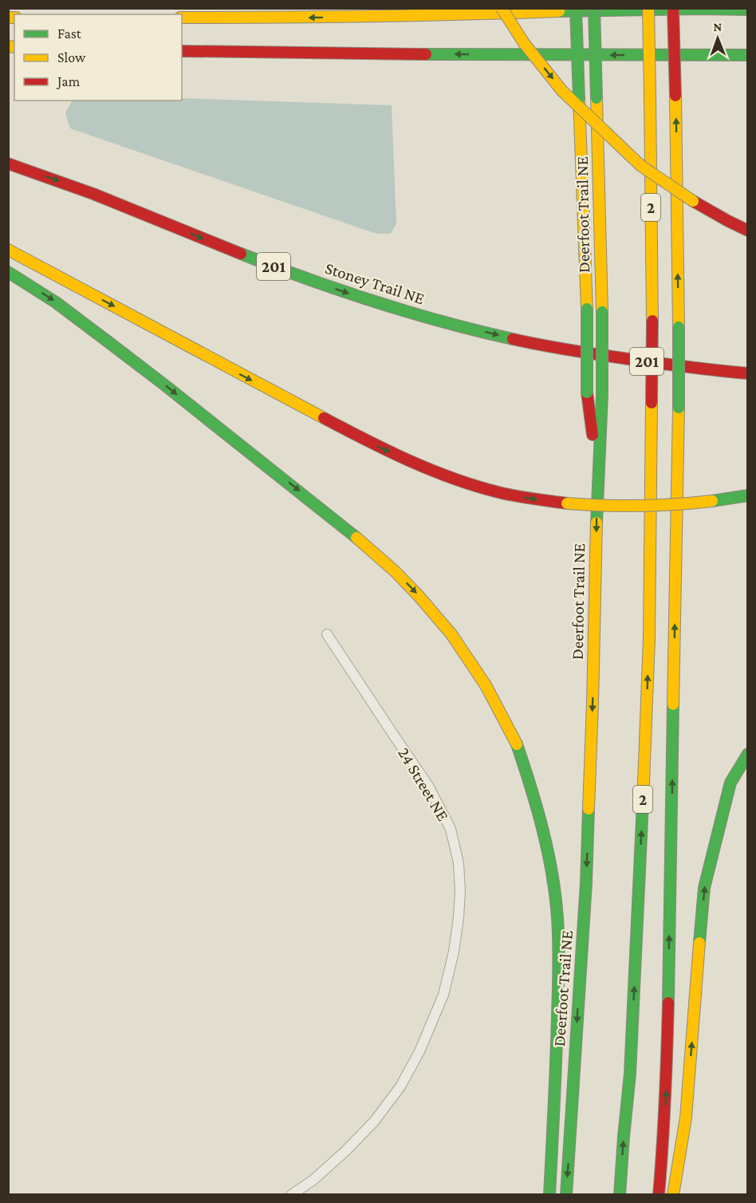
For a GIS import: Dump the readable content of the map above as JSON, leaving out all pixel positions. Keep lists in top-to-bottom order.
{
  "streets": {
    "highway": [
      "2",
      "Deerfoot Trail NE",
      "201",
      "Stoney Trail NE"
    ],
    "street": ["24 Street NE"]
  },
  "one_way": ["Stoney Trail NE"],
  "legend": ["Fast", "Slow", "Jam"],
  "north": "top"
}
